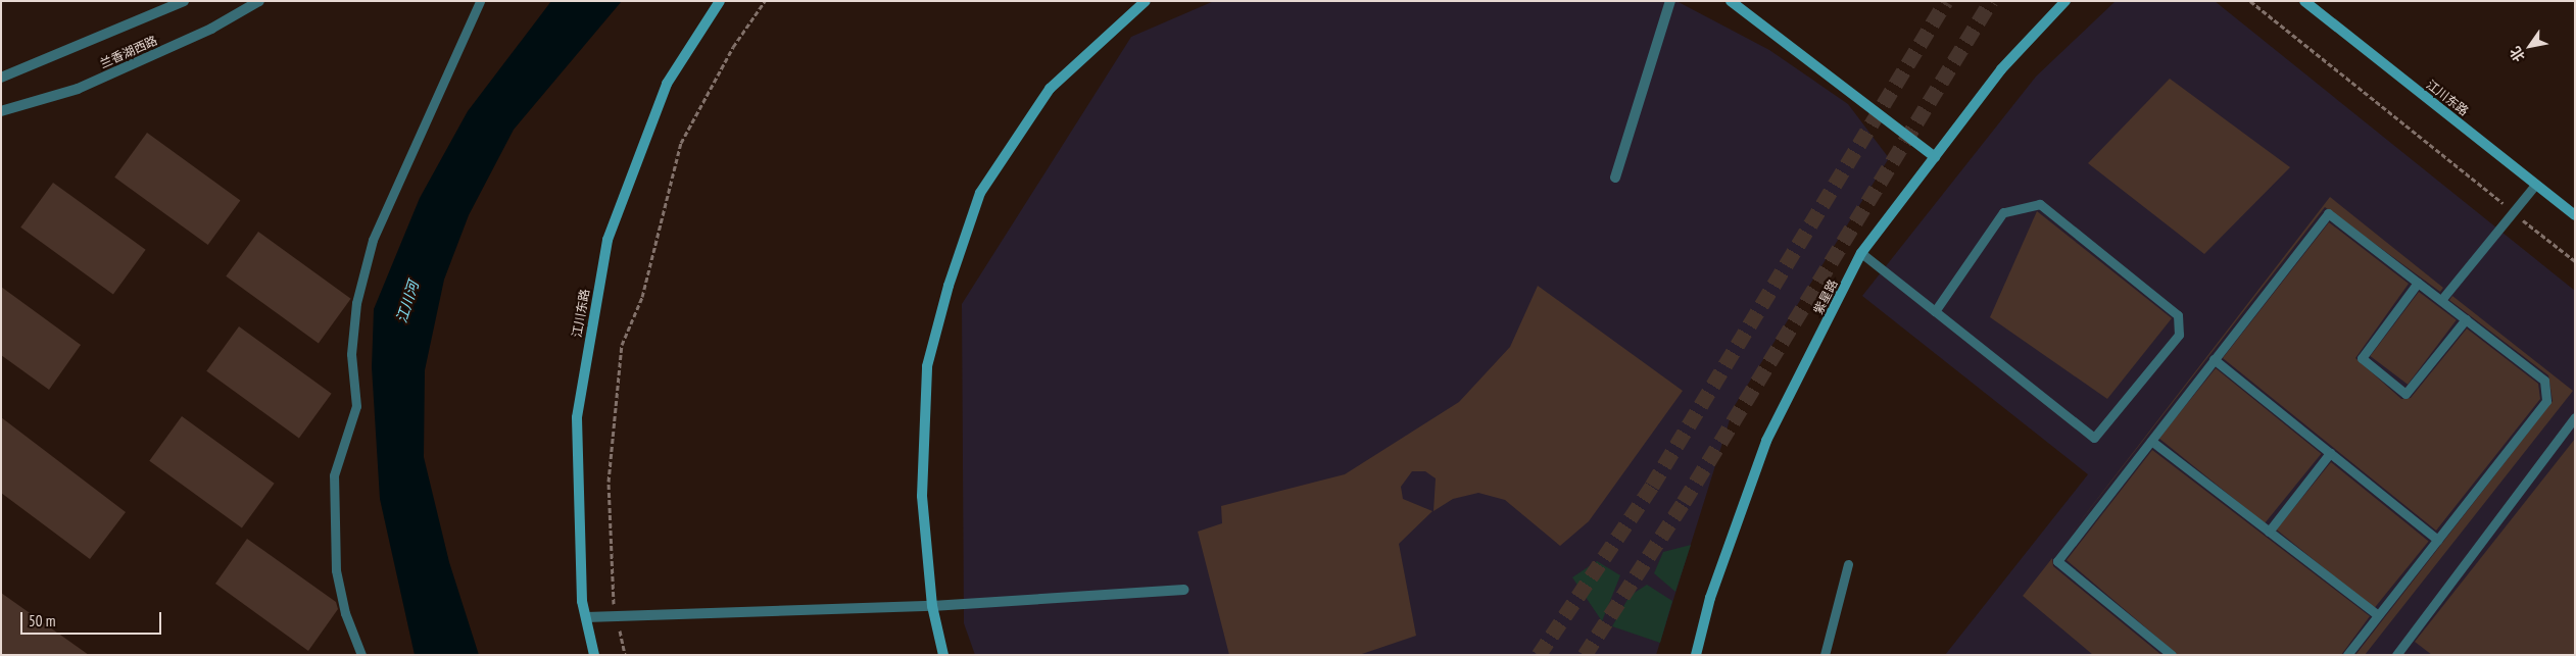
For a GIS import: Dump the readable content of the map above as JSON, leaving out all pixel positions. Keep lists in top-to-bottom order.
{
  "streets": {
    "street": ["兰香湖西路", "江川东路", "紫星路"]
  },
  "water": ["江川河"],
  "scale_bar": "50 m",
  "north": "bottom left"
}
